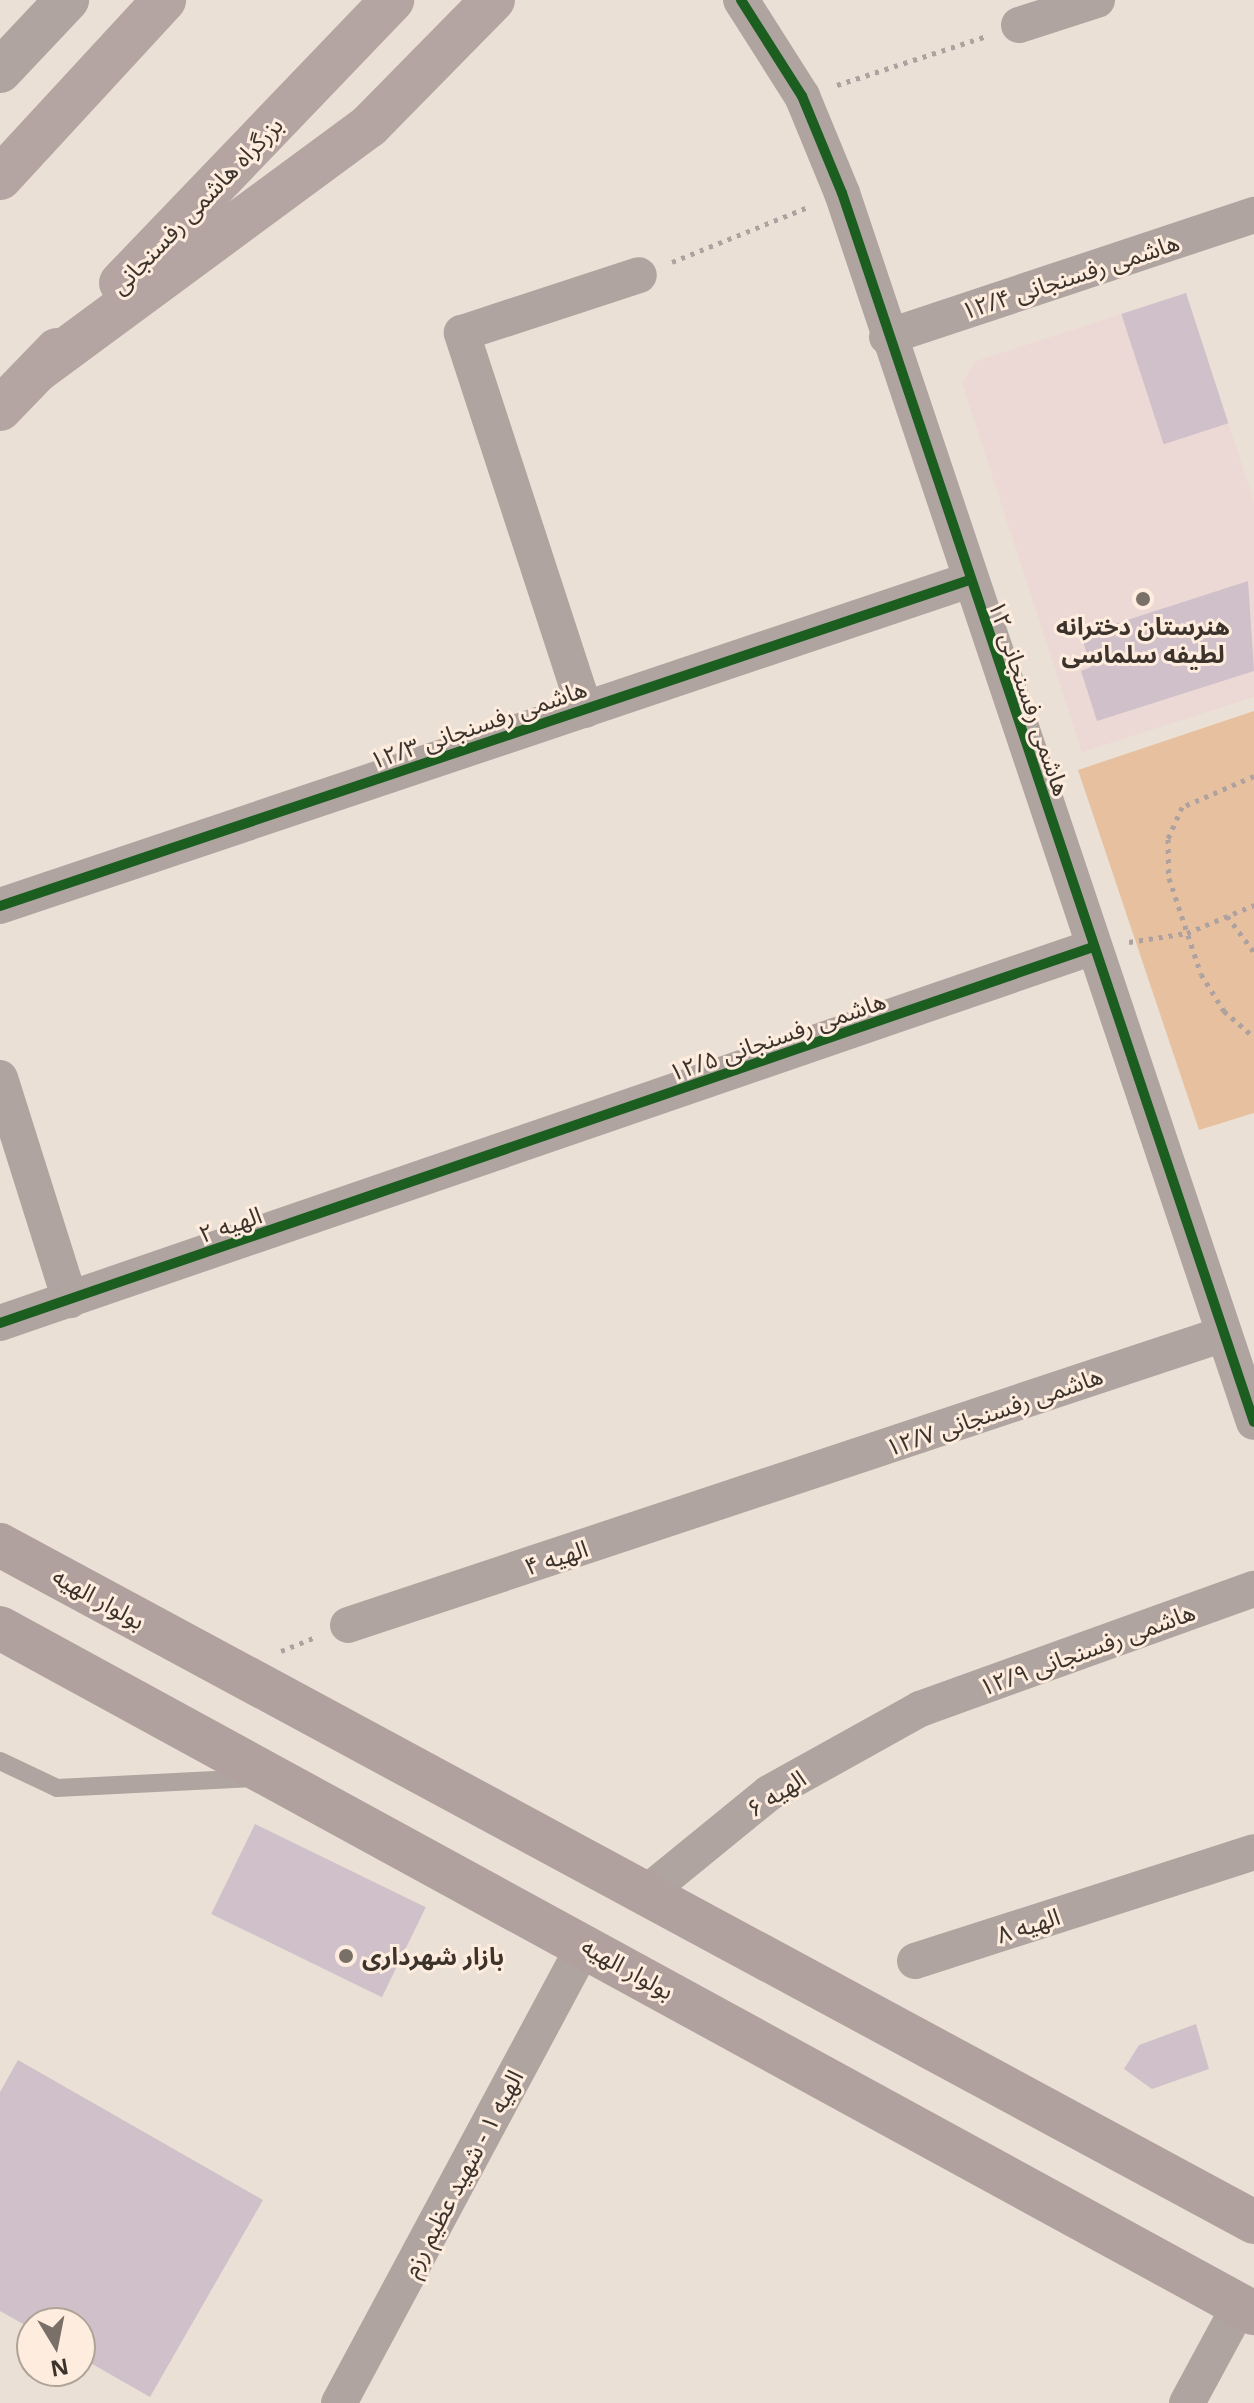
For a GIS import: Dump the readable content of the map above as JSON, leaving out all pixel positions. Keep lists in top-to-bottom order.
{
  "streets": {
    "highway": ["بزرگراه هاشمی رفسنجانی"],
    "main road": ["بولوار الهیه"],
    "street": [
      "هاشمی رفسنجانی ۱۲/۴",
      "هاشمی رفسنجانی ۱۲",
      "هاشمی رفسنجانی ۱۲/۳",
      "هاشمی رفسنجانی ۱۲/۵",
      "الهیه ۲",
      "هاشمی رفسنجانی ۱۲/۷",
      "الهیه ۴",
      "هاشمی رفسنجانی ۱۲/۹",
      "الهیه ۶",
      "الهیه ۸",
      "الهیه ۱ - شهید عظیم رزم"
    ]
  },
  "crossings": [
    ["هاشمی رفسنجانی ۱۲/۴", "هاشمی رفسنجانی ۱۲"],
    ["هاشمی رفسنجانی ۱۲", "هاشمی رفسنجانی ۱۲/۳"],
    ["هاشمی رفسنجانی ۱۲", "هاشمی رفسنجانی ۱۲/۵"],
    ["هاشمی رفسنجانی ۱۲", "هاشمی رفسنجانی ۱۲/۷"],
    ["هاشمی رفسنجانی ۱۲/۵", "الهیه ۲"],
    ["هاشمی رفسنجانی ۱۲/۷", "الهیه ۴"],
    ["بولوار الهیه", "الهیه ۶"],
    ["بولوار الهیه", "الهیه ۱ - شهید عظیم رزم"],
    ["هاشمی رفسنجانی ۱۲/۹", "الهیه ۶"]
  ],
  "places": ["هنرستان دخترانه لطیفه سلماسی", "بازار شهرداری"],
  "north": "bottom"
}
